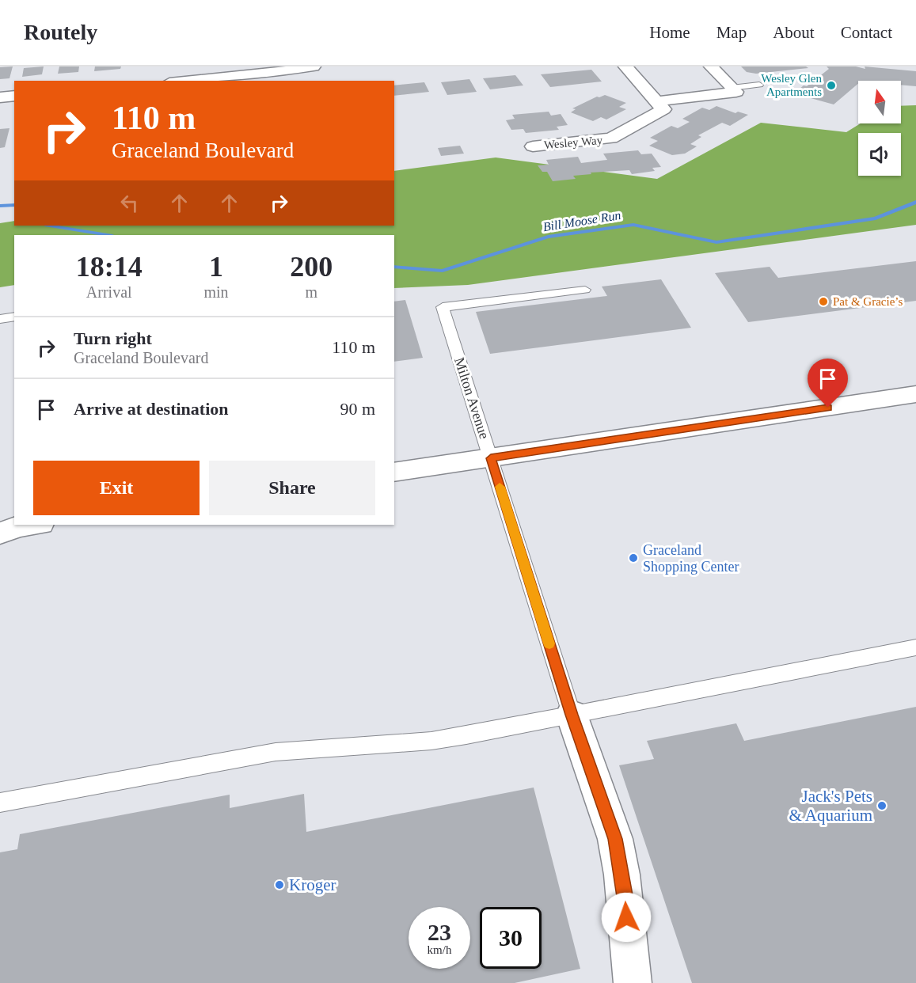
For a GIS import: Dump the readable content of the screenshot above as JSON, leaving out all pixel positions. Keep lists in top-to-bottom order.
{
  "streets": {
    "street": ["Wesley Way", "Milton Avenue"]
  },
  "water": ["Bill Moose Run"],
  "places": [
    "Wesley Glen Apartments",
    "Pat & Gracie’s",
    "Graceland Shopping Center",
    "Jack's Pets & Aquarium",
    "Kroger"
  ],
  "north": "top",
  "page": {
    "header": "Routely",
    "nav": [
      "Home",
      "Map",
      "About",
      "Contact"
    ],
    "turn": ["110 m", "Graceland Boulevard"],
    "eta": [
      "18:14",
      "Arrival",
      "1",
      "min",
      "200",
      "m"
    ],
    "list": [
      {
        "name": "Turn right",
        "note": "Graceland Boulevard",
        "value": "110 m"
      },
      {
        "name": "Arrive at destination",
        "value": "90 m"
      }
    ],
    "buttons": ["Exit", "Share"],
    "speed": "23 km/h",
    "limit": "30"
  }
}
